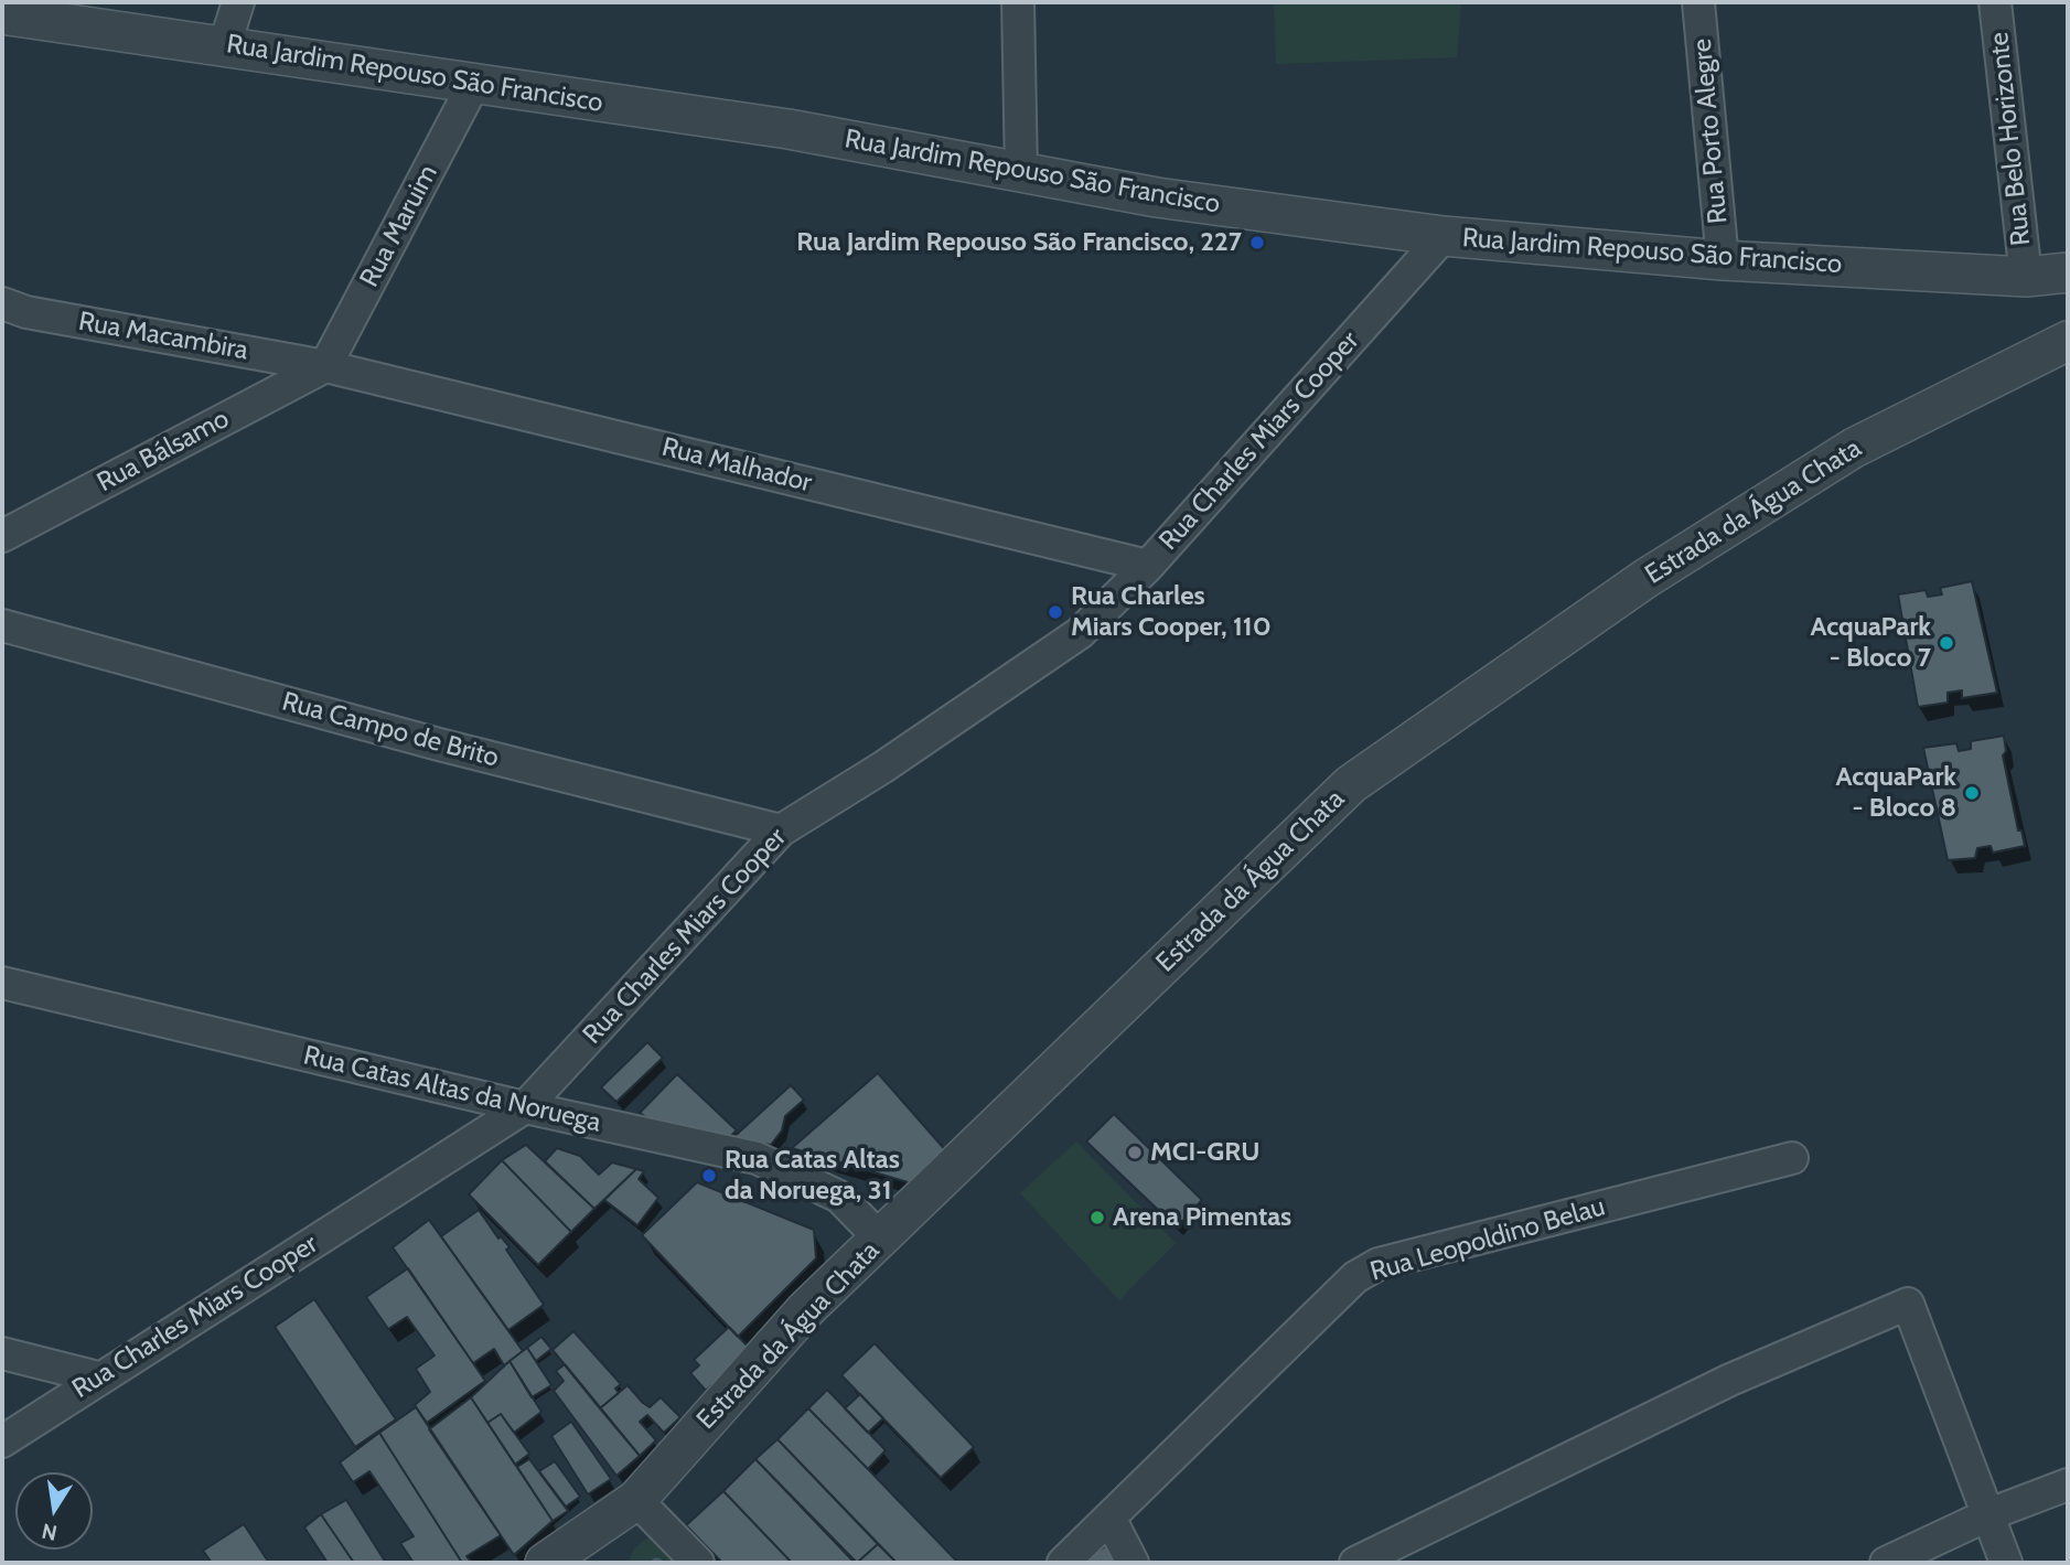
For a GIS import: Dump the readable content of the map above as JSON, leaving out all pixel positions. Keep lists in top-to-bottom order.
{
  "streets": {
    "street": [
      "Rua Jardim Repouso São Francisco",
      "Rua Porto Alegre",
      "Rua Belo Horizonte",
      "Rua Maruim",
      "Rua Macambira",
      "Rua Charles Miars Cooper",
      "Rua Bálsamo",
      "Rua Malhador",
      "Estrada da Água Chata",
      "Rua Campo de Brito",
      "Rua Catas Altas da Noruega",
      "Rua Leopoldino Belau"
    ]
  },
  "crossings": [
    ["Rua Jardim Repouso São Francisco", "Rua Porto Alegre"],
    ["Rua Jardim Repouso São Francisco", "Rua Belo Horizonte"],
    ["Rua Jardim Repouso São Francisco", "Rua Maruim"],
    ["Rua Jardim Repouso São Francisco", "Rua Charles Miars Cooper"],
    ["Rua Maruim", "Rua Macambira"],
    ["Rua Maruim", "Rua Bálsamo"],
    ["Rua Maruim", "Rua Malhador"],
    ["Rua Macambira", "Rua Bálsamo"],
    ["Rua Macambira", "Rua Malhador"],
    ["Rua Charles Miars Cooper", "Rua Malhador"],
    ["Rua Charles Miars Cooper", "Rua Campo de Brito"],
    ["Rua Charles Miars Cooper", "Rua Catas Altas da Noruega"],
    ["Rua Bálsamo", "Rua Malhador"],
    ["Estrada da Água Chata", "Rua Catas Altas da Noruega"]
  ],
  "places": [
    "Rua Jardim Repouso São Francisco, 227",
    "Rua Charles Miars Cooper, 110",
    "AcquaPark - Bloco 7",
    "AcquaPark - Bloco 8",
    "MCI-GRU",
    "Rua Catas Altas da Noruega, 31",
    "Arena Pimentas"
  ],
  "north": "bottom"
}
